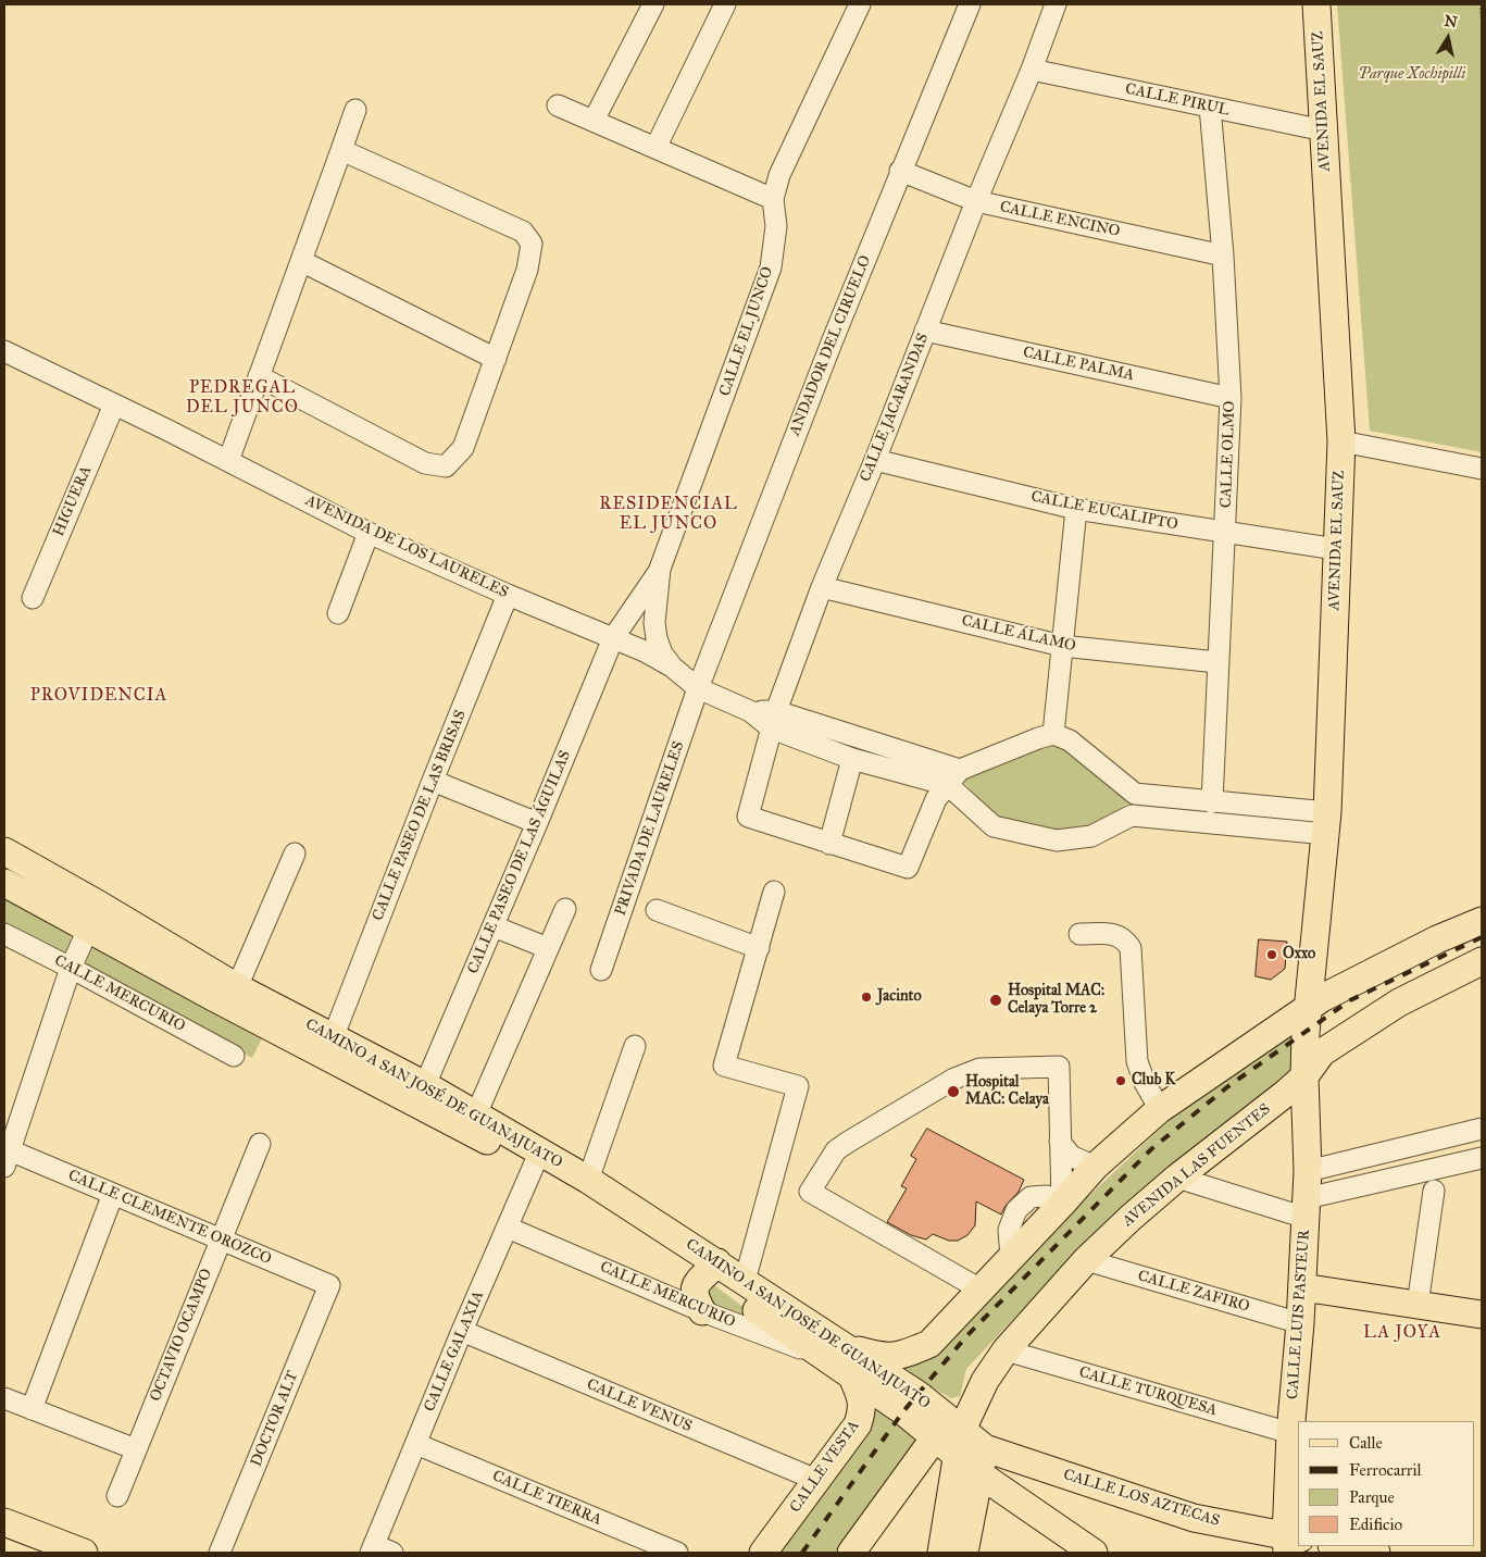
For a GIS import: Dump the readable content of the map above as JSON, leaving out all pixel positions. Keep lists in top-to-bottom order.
{
  "streets": {
    "main road": [
      "AVENIDA EL SAUZ",
      "CAMINO A SAN JOSÉ DE GUANAJUATO",
      "AVENIDA LAS FUENTES",
      "CALLE LUIS PASTEUR",
      "CALLE VESTA",
      "CALLE LOS AZTECAS"
    ],
    "street": [
      "CALLE PIRUL",
      "CALLE ENCINO",
      "CALLE EL JUNCO",
      "ANDADOR DEL CIRUELO",
      "CALLE PALMA",
      "CALLE JACARANDAS",
      "CALLE OLMO",
      "HIGUERA",
      "CALLE EUCALIPTO",
      "AVENIDA DE LOS LAURELES",
      "CALLE ÁLAMO",
      "CALLE PASEO DE LAS BRISAS",
      "PRIVADA DE LAURELES",
      "CALLE PASEO DE LAS ÁGUILAS",
      "CALLE MERCURIO",
      "CALLE CLEMENTE OROZCO",
      "CALLE ZAFIRO",
      "OCTAVIO OCAMPO",
      "CALLE GALAXIA",
      "CALLE TURQUESA",
      "CALLE VENUS",
      "DOCTOR ALT",
      "CALLE TIERRA"
    ]
  },
  "crossings": [
    ["CALLE PIRUL", "AVENIDA EL SAUZ"],
    ["CALLE PIRUL", "CALLE JACARANDAS"],
    ["CALLE PIRUL", "CALLE OLMO"],
    ["AVENIDA EL SAUZ", "CALLE EUCALIPTO"],
    ["AVENIDA EL SAUZ", "AVENIDA DE LOS LAURELES"],
    ["AVENIDA EL SAUZ", "AVENIDA LAS FUENTES"],
    ["AVENIDA EL SAUZ", "CALLE LUIS PASTEUR"],
    ["CALLE ENCINO", "ANDADOR DEL CIRUELO"],
    ["CALLE ENCINO", "CALLE JACARANDAS"],
    ["CALLE ENCINO", "CALLE OLMO"],
    ["CALLE EL JUNCO", "AVENIDA DE LOS LAURELES"],
    ["CALLE EL JUNCO", "CALLE PASEO DE LAS ÁGUILAS"],
    ["ANDADOR DEL CIRUELO", "AVENIDA DE LOS LAURELES"],
    ["ANDADOR DEL CIRUELO", "PRIVADA DE LAURELES"],
    ["CALLE PALMA", "CALLE JACARANDAS"],
    ["CALLE PALMA", "CALLE OLMO"],
    ["CALLE JACARANDAS", "CALLE EUCALIPTO"],
    ["CALLE JACARANDAS", "AVENIDA DE LOS LAURELES"],
    ["CALLE JACARANDAS", "CALLE ÁLAMO"],
    ["CALLE OLMO", "CALLE EUCALIPTO"],
    ["CALLE OLMO", "CALLE ÁLAMO"],
    ["HIGUERA", "AVENIDA DE LOS LAURELES"],
    ["AVENIDA DE LOS LAURELES", "CALLE PASEO DE LAS BRISAS"],
    ["AVENIDA DE LOS LAURELES", "PRIVADA DE LAURELES"],
    ["AVENIDA DE LOS LAURELES", "CALLE PASEO DE LAS ÁGUILAS"],
    ["CALLE PASEO DE LAS BRISAS", "CAMINO A SAN JOSÉ DE GUANAJUATO"],
    ["CALLE PASEO DE LAS ÁGUILAS", "CAMINO A SAN JOSÉ DE GUANAJUATO"],
    ["CALLE MERCURIO", "CAMINO A SAN JOSÉ DE GUANAJUATO"],
    ["CALLE MERCURIO", "CALLE GALAXIA"],
    ["CAMINO A SAN JOSÉ DE GUANAJUATO", "AVENIDA LAS FUENTES"],
    ["CAMINO A SAN JOSÉ DE GUANAJUATO", "CALLE GALAXIA"],
    ["CAMINO A SAN JOSÉ DE GUANAJUATO", "CALLE VESTA"],
    ["CAMINO A SAN JOSÉ DE GUANAJUATO", "CALLE LOS AZTECAS"],
    ["AVENIDA LAS FUENTES", "CALLE ZAFIRO"],
    ["AVENIDA LAS FUENTES", "CALLE LUIS PASTEUR"],
    ["AVENIDA LAS FUENTES", "CALLE TURQUESA"],
    ["CALLE CLEMENTE OROZCO", "OCTAVIO OCAMPO"],
    ["CALLE CLEMENTE OROZCO", "DOCTOR ALT"],
    ["CALLE ZAFIRO", "CALLE LUIS PASTEUR"],
    ["CALLE LUIS PASTEUR", "CALLE TURQUESA"],
    ["CALLE LUIS PASTEUR", "CALLE LOS AZTECAS"],
    ["CALLE GALAXIA", "CALLE VENUS"],
    ["CALLE GALAXIA", "CALLE TIERRA"],
    ["CALLE VENUS", "CALLE VESTA"]
  ],
  "districts": [
    "PEDREGAL DEL JUNCO",
    "RESIDENCIAL EL JUNCO",
    "PROVIDENCIA",
    "LA JOYA"
  ],
  "parks": ["Parque Xochipilli"],
  "places": [
    "Oxxo",
    "Jacinto",
    "Hospital MAC: Celaya Torre 2",
    "Club K",
    "Hospital MAC: Celaya"
  ],
  "legend": [
    "Calle",
    "Ferrocarril",
    "Parque",
    "Edificio"
  ],
  "north": "top"
}
